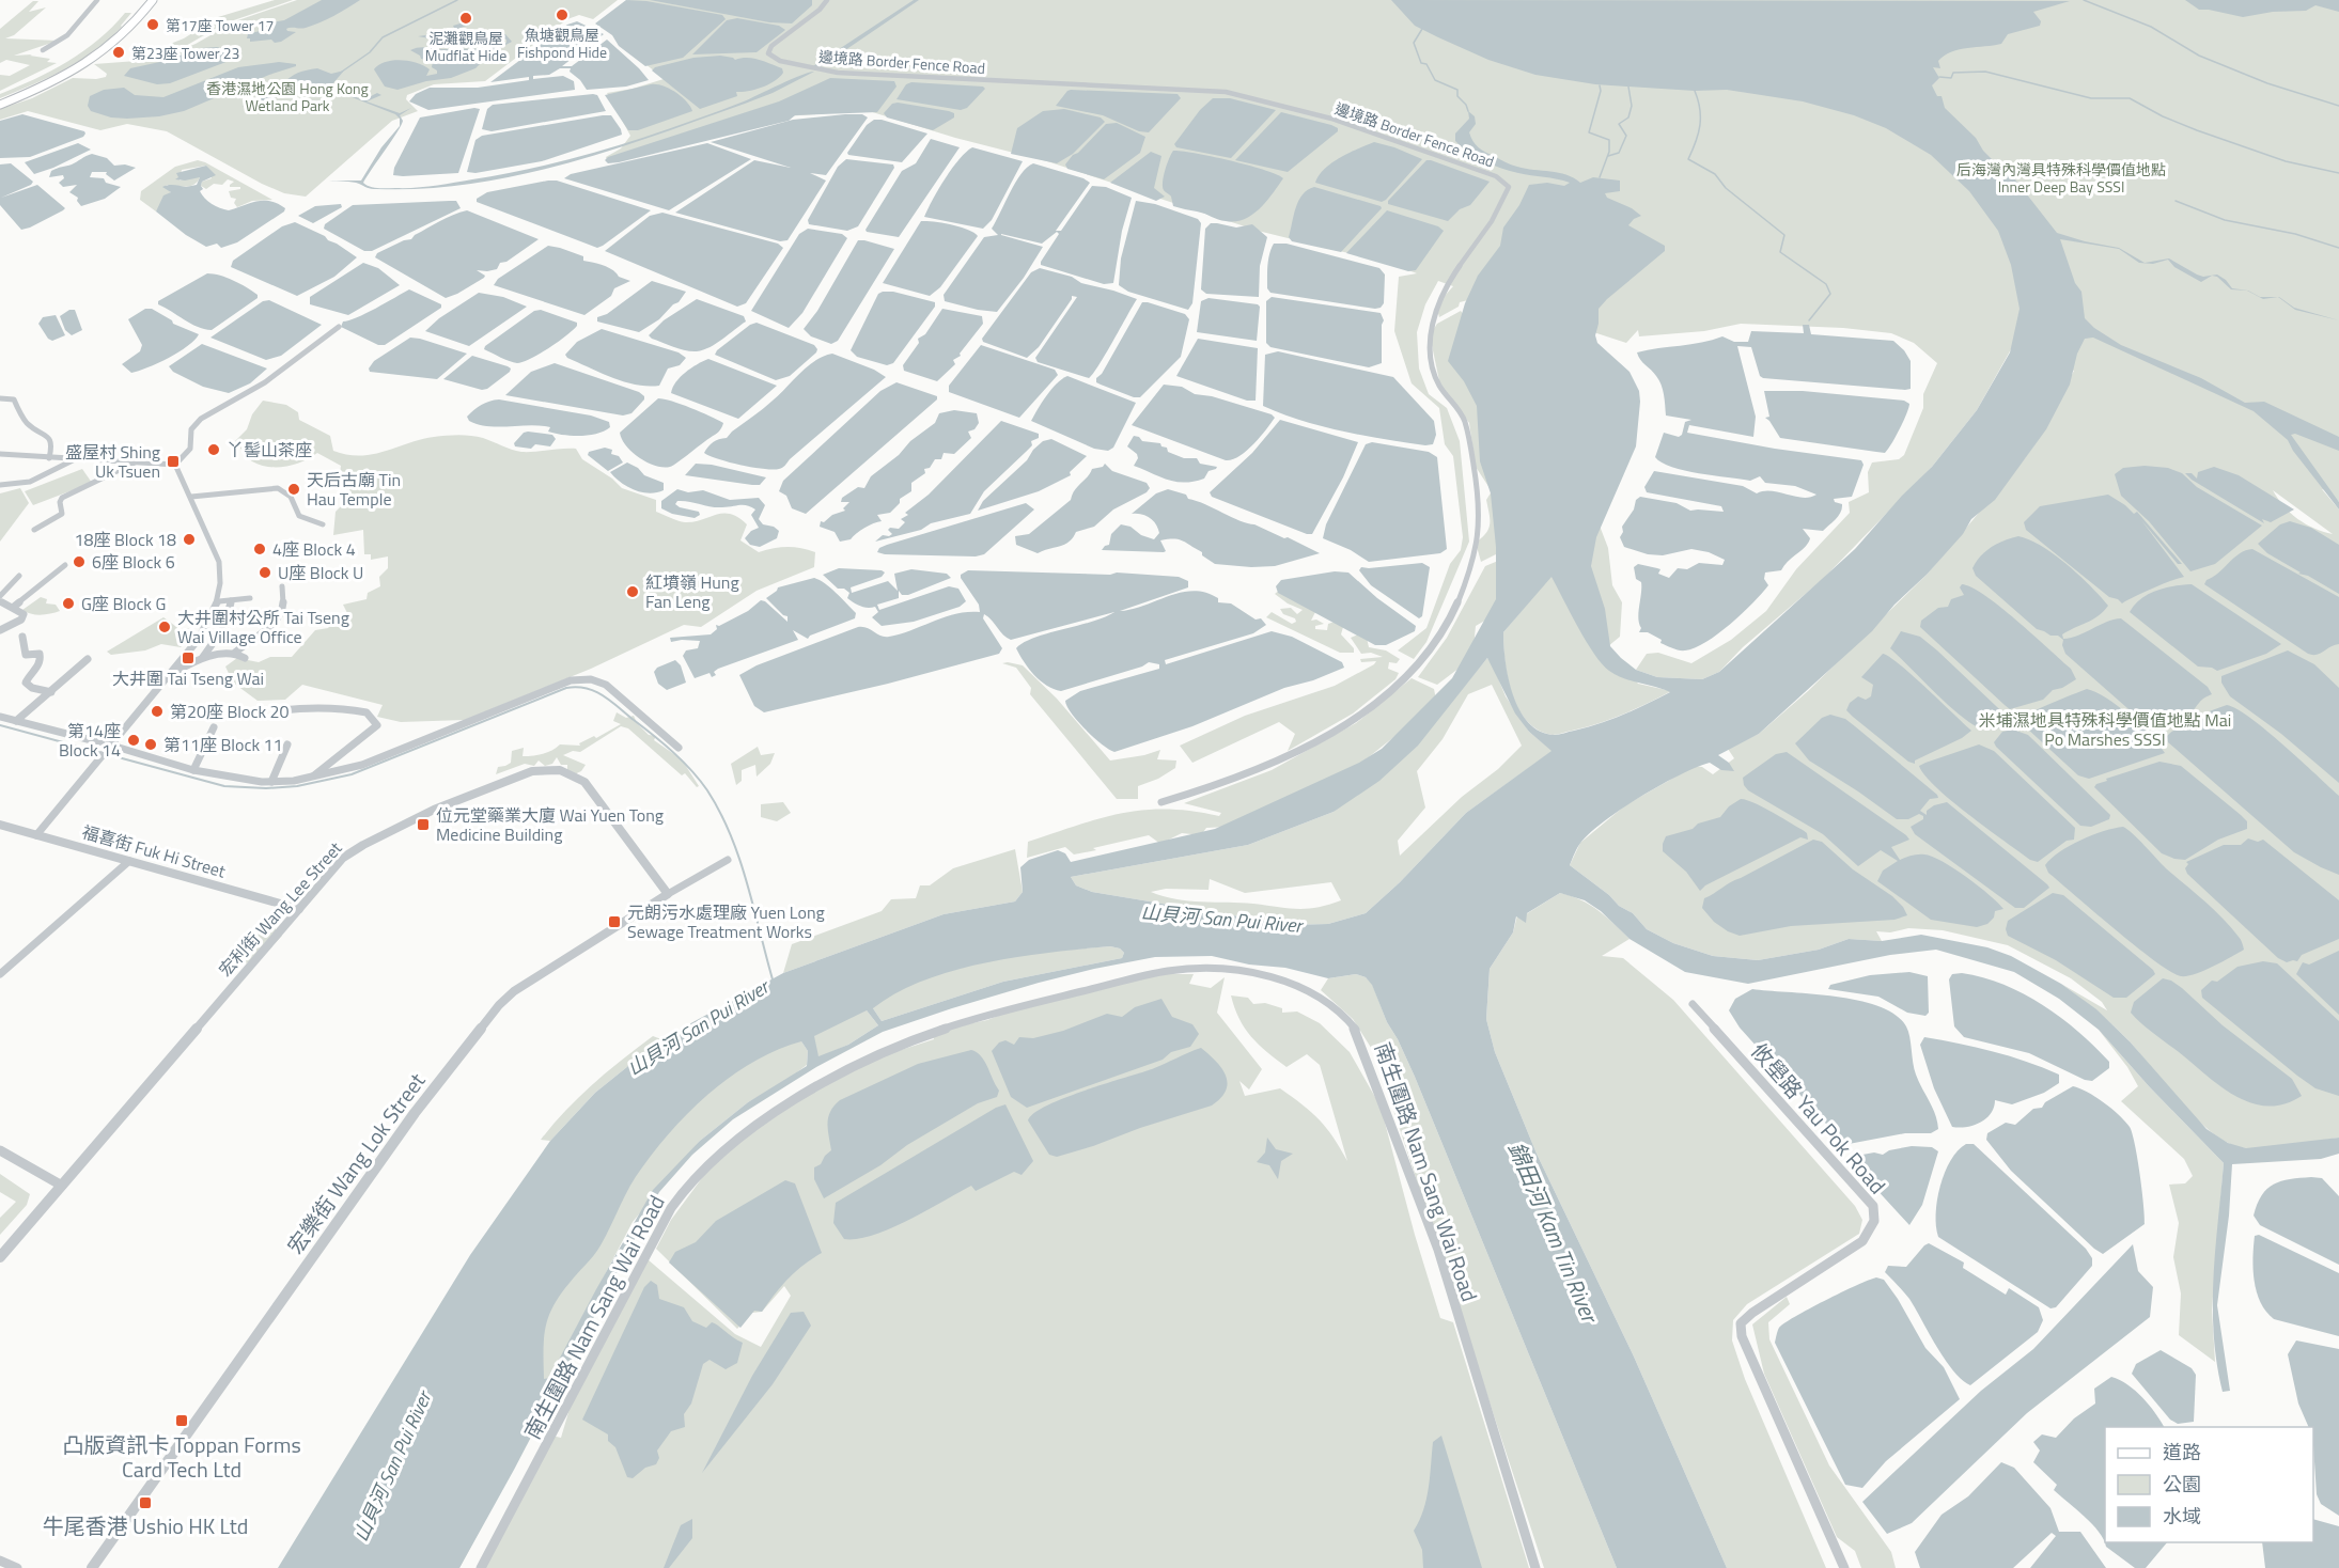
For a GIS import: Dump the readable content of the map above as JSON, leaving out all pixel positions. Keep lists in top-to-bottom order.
{
  "streets": {
    "street": [
      "邊境路 Border Fence Road",
      "福喜街 Fuk Hi Street",
      "宏利街 Wang Lee Street",
      "攸壆路 Yau Pok Road",
      "宏樂街 Wang Lok Street",
      "南生圍路 Nam Sang Wai Road"
    ]
  },
  "crossings": [
    ["福喜街 Fuk Hi Street", "宏利街 Wang Lee Street"],
    ["宏利街 Wang Lee Street", "宏樂街 Wang Lok Street"]
  ],
  "water": ["山貝河 San Pui River", "錦田河 Kam Tin River"],
  "parks": ["香港濕地公園 Hong Kong Wetland Park", "后海灣內灣具特殊科學價值地點 Inner Deep Bay SSSI", "米埔濕地具特殊科學價值地點 Mai Po Marshes SSSI"],
  "places": {
    "other": [
      "魚塘觀鳥屋 Fishpond Hide",
      "泥灘觀鳥屋 Mudflat Hide",
      "第17座 Tower 17",
      "第23座 Tower 23",
      "丫髻山茶座",
      "天后古廟 Tin Hau Temple",
      "18座 Block 18",
      "4座 Block 4",
      "6座 Block 6",
      "U座 Block U",
      "紅墳嶺 Hung Fan Leng",
      "G座 Block G",
      "大井圍村公所 Tai Tseng Wai Village Office",
      "第20座 Block 20",
      "第14座 Block 14",
      "第11座 Block 11"
    ],
    "transit": [
      "盛屋村 Shing Uk Tsuen",
      "大井圍 Tai Tseng Wai",
      "位元堂藥業大廈 Wai Yuen Tong Medicine Building",
      "元朗污水處理廠 Yuen Long Sewage Treatment Works",
      "凸版資訊卡 Toppan Forms Card Tech Ltd",
      "牛尾香港 Ushio HK Ltd"
    ]
  },
  "legend": ["道路", "公園", "水域"]
}
